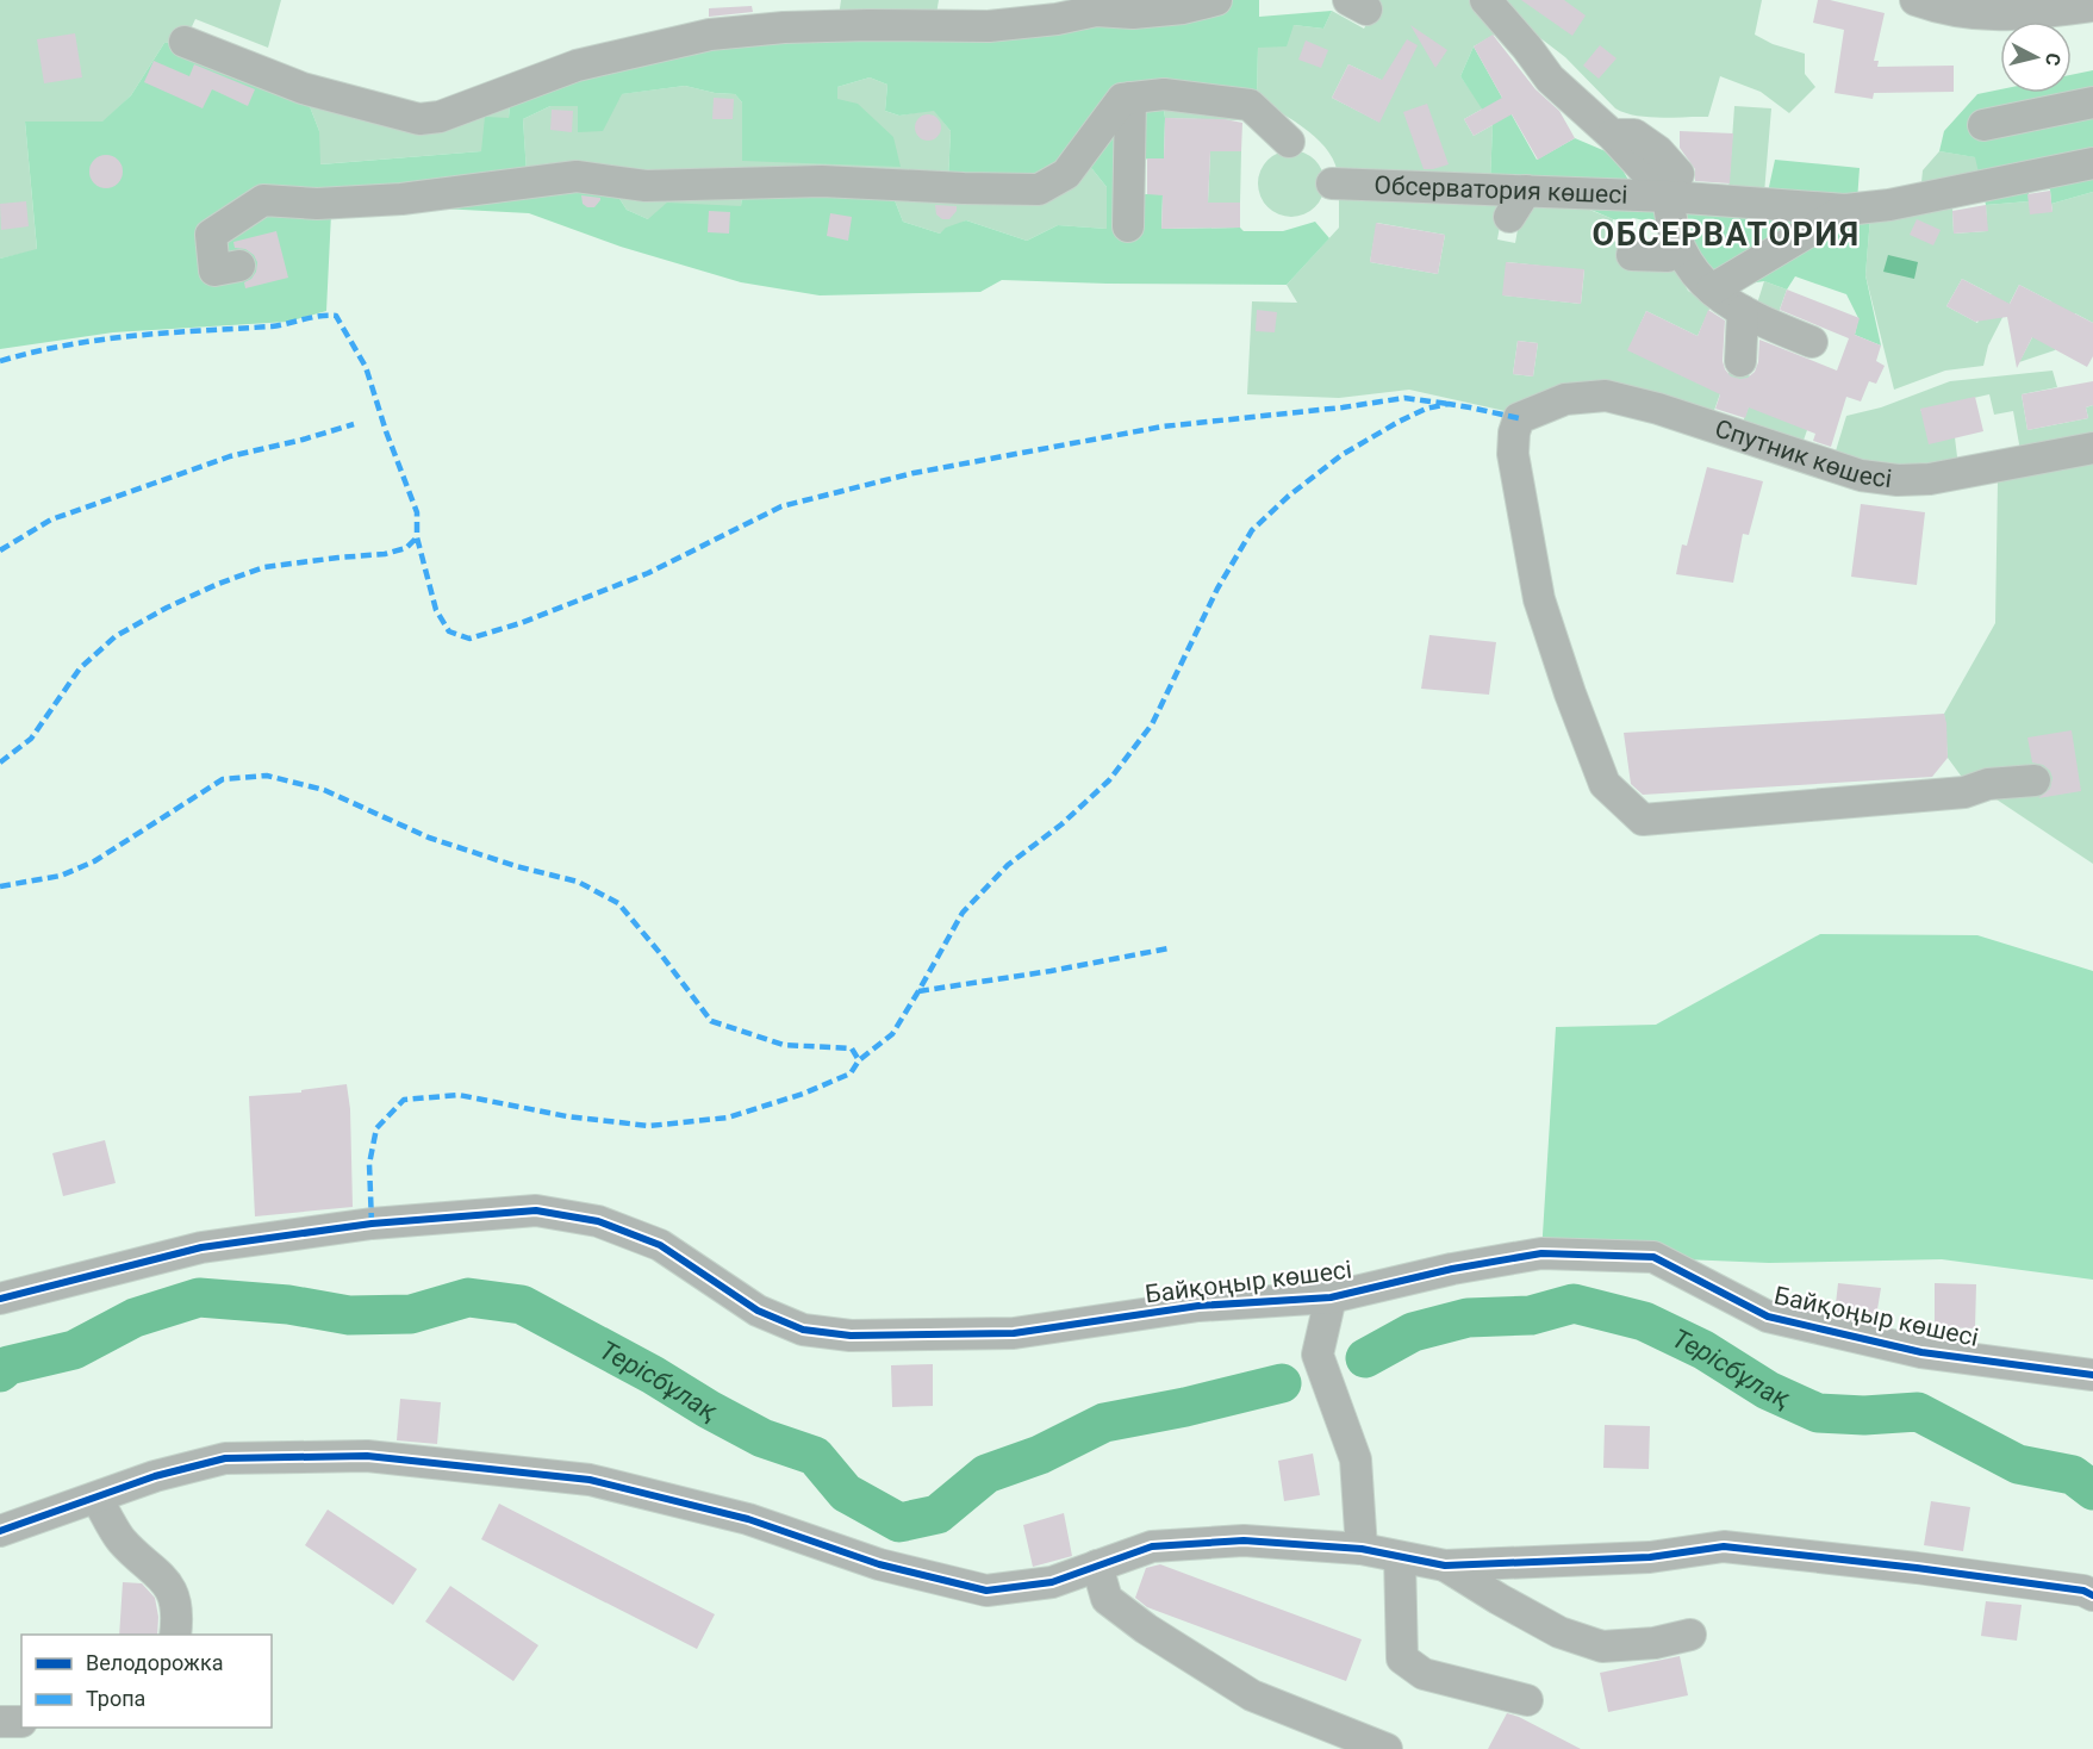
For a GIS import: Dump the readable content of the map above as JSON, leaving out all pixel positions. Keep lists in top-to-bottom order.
{
  "streets": {
    "street": ["Обсерватория көшесі", "Спутник көшесі", "Байқоңыр көшесі"]
  },
  "districts": ["ОБСЕРВАТОРИЯ"],
  "water": ["Терісбұлақ"],
  "legend": ["Велодорожка", "Тропа"],
  "north": "right"
}
